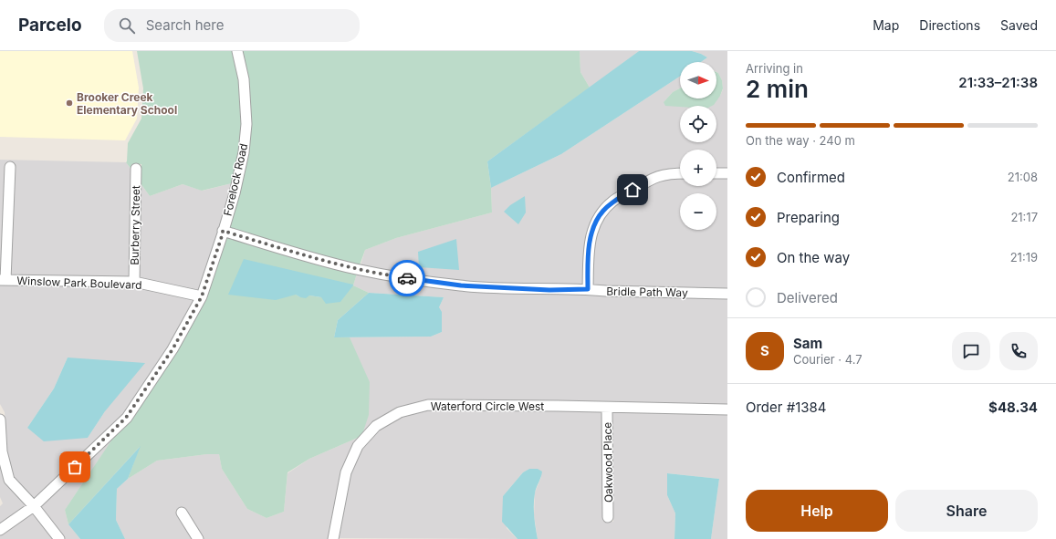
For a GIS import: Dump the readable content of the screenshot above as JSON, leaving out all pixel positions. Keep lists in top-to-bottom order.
{
  "streets": {
    "street": [
      "Forelock Road",
      "Burberry Street",
      "Winslow Park Boulevard",
      "Bridle Path Way",
      "Waterford Circle West",
      "Oakwood Place"
    ]
  },
  "crossings": [
    ["Forelock Road", "Winslow Park Boulevard"],
    ["Forelock Road", "Bridle Path Way"],
    ["Burberry Street", "Winslow Park Boulevard"],
    ["Waterford Circle West", "Oakwood Place"]
  ],
  "places": ["Brooker Creek Elementary School"],
  "north": "right",
  "page": {
    "header": "Parcelo",
    "search": "Search here",
    "nav": ["Map", "Directions", "Saved"],
    "heading": ["2 min", "Arriving in", "21:33–21:38"],
    "panel": [
      "Sam",
      "Courier · 4.7",
      "Order #1384",
      "$48.34"
    ],
    "map_buttons": ["+", "−"],
    "bar": "On the way · 240 m",
    "list": [
      ["Confirmed", "21:08"],
      ["Preparing", "21:17"],
      ["On the way", "21:19"],
      "Delivered"
    ],
    "round": "S",
    "buttons": ["Help", "Share"]
  }
}
